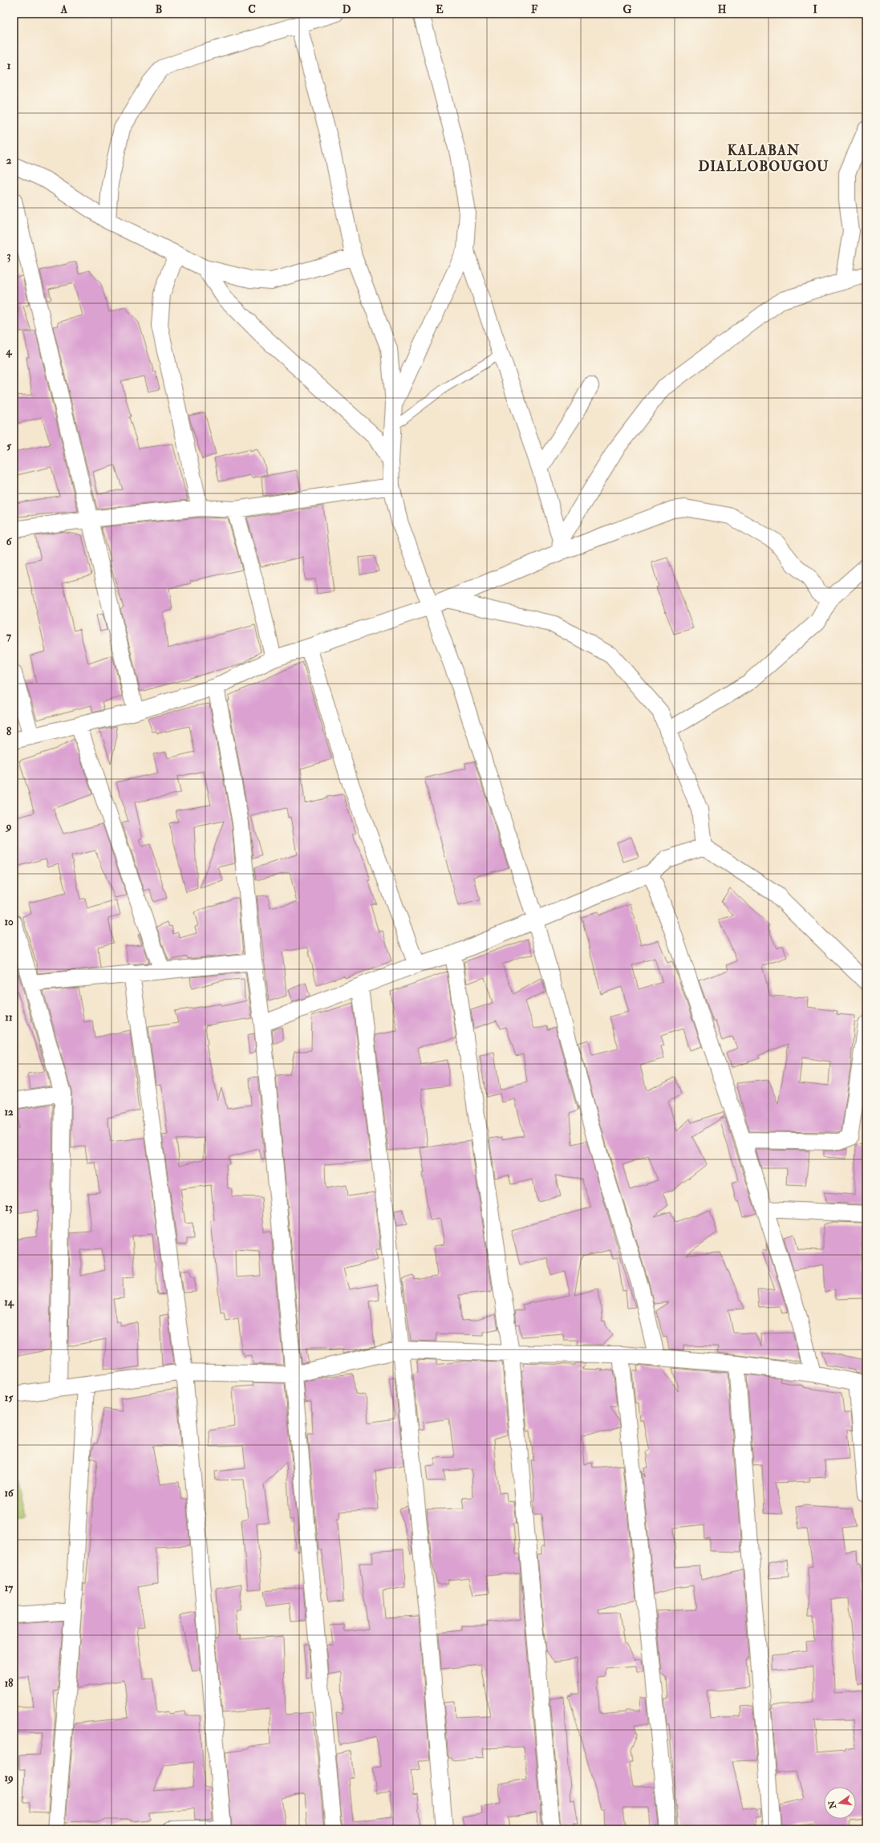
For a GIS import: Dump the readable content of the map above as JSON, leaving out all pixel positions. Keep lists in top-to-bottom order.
{
  "districts": ["KALABAN DIALLOBOUGOU"],
  "north": "left",
  "grid": {
    "columns": [
      "A",
      "B",
      "C",
      "D",
      "E",
      "F",
      "G",
      "H",
      "I"
    ],
    "rows": [
      "1",
      "2",
      "3",
      "4",
      "5",
      "6",
      "7",
      "8",
      "9",
      "10",
      "11",
      "12",
      "13",
      "14",
      "15",
      "16",
      "17",
      "18",
      "19"
    ]
  }
}
